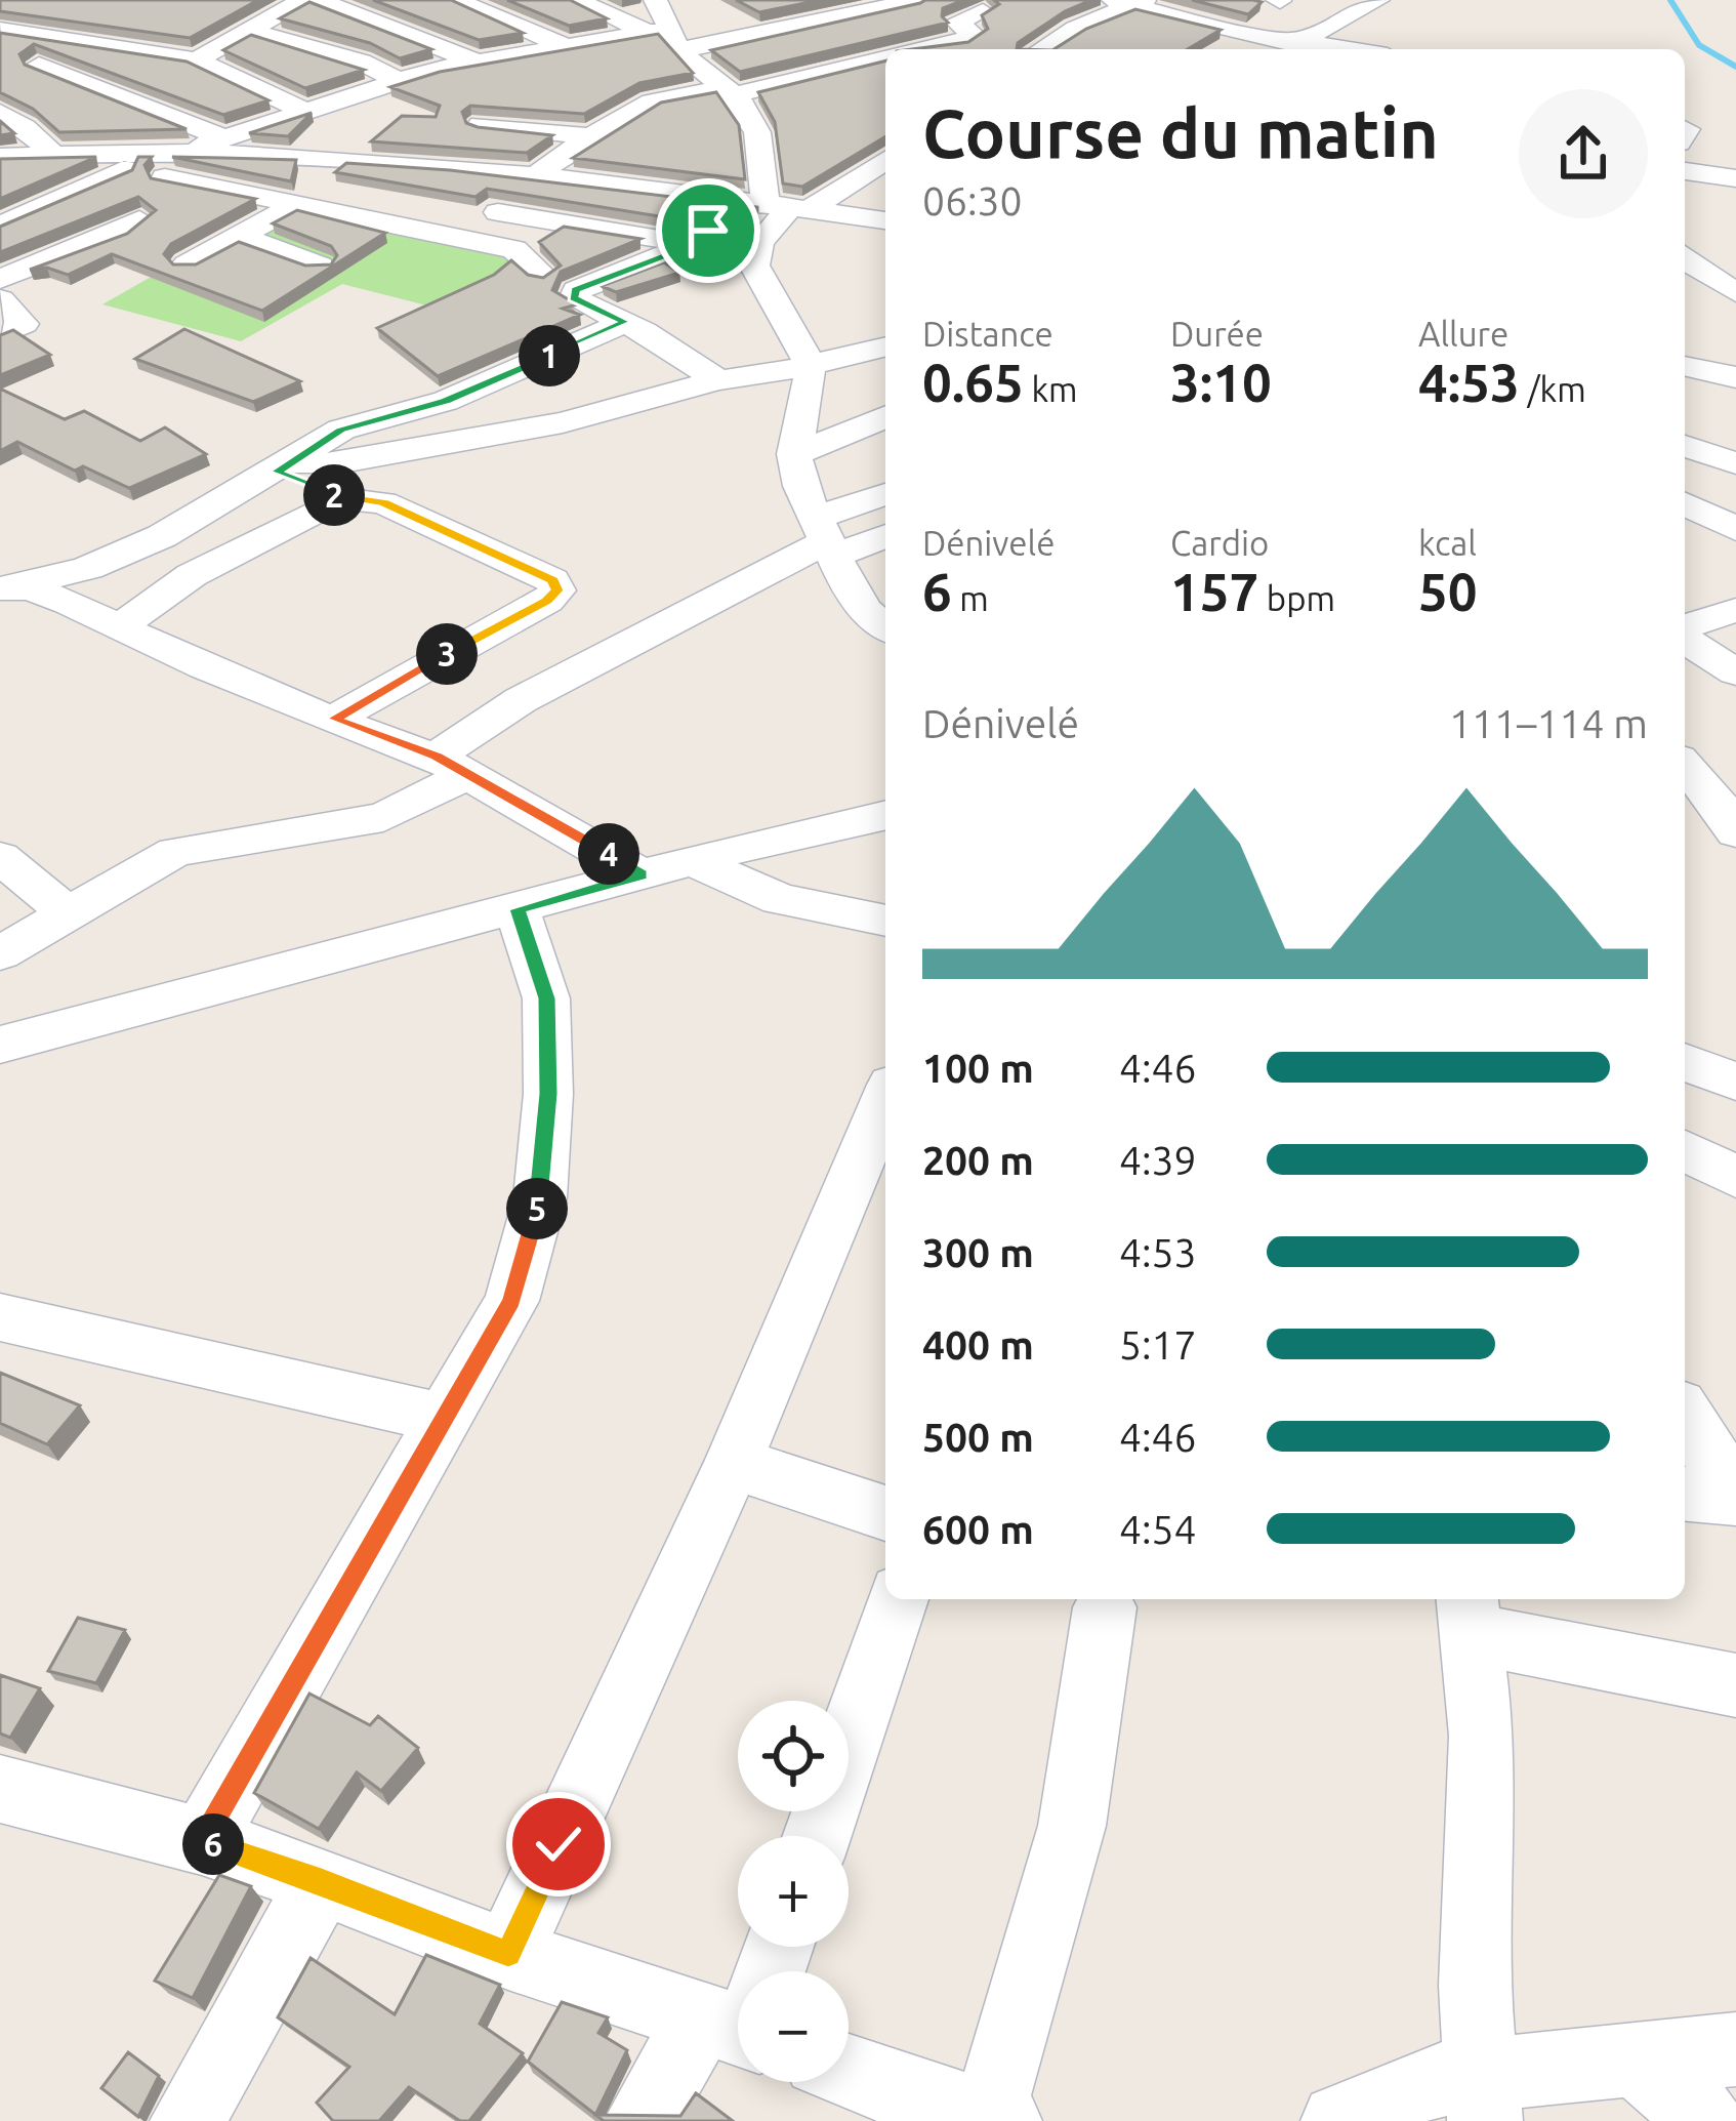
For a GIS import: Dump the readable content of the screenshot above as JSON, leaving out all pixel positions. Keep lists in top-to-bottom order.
{
  "page": {
    "heading": ["Course du matin", "06:30"],
    "stats": [
      ["Distance", "0.65 km"],
      ["Durée", "3:10"],
      ["Allure", "4:53 /km"],
      ["Dénivelé", "6 m"],
      ["Cardio", "157 bpm"],
      ["kcal", "50"]
    ],
    "pins": [
      "1",
      "2",
      "3",
      "4",
      "5",
      "6"
    ],
    "chart": ["Dénivelé", "111–114 m"],
    "list": [
      {
        "name": "100 m",
        "note": "4:46"
      },
      {
        "name": "200 m",
        "note": "4:39"
      },
      {
        "name": "300 m",
        "note": "4:53"
      },
      {
        "name": "400 m",
        "note": "5:17"
      },
      {
        "name": "500 m",
        "note": "4:46"
      },
      {
        "name": "600 m",
        "note": "4:54"
      }
    ],
    "map_buttons": ["+", "−"]
  }
}
